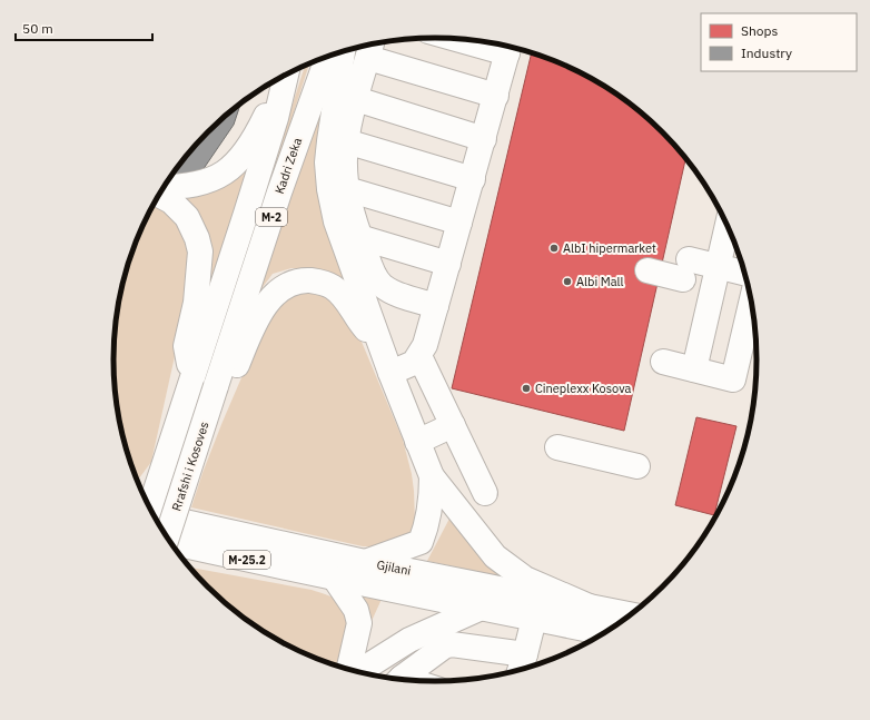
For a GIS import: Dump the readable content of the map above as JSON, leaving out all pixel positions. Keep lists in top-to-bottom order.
{
  "streets": {
    "main road": [
      "Kadri Zeka",
      "M-2",
      "Rrafshi i Kosoves",
      "M-25.2",
      "Gjilani"
    ]
  },
  "crossings": [
    ["Kadri Zeka", "Rrafshi i Kosoves"]
  ],
  "places": ["AlbI hipermarket", "Albi Mall", "Cineplexx Kosova"],
  "legend": ["Shops", "Industry"],
  "scale_bar": "50 m"
}
